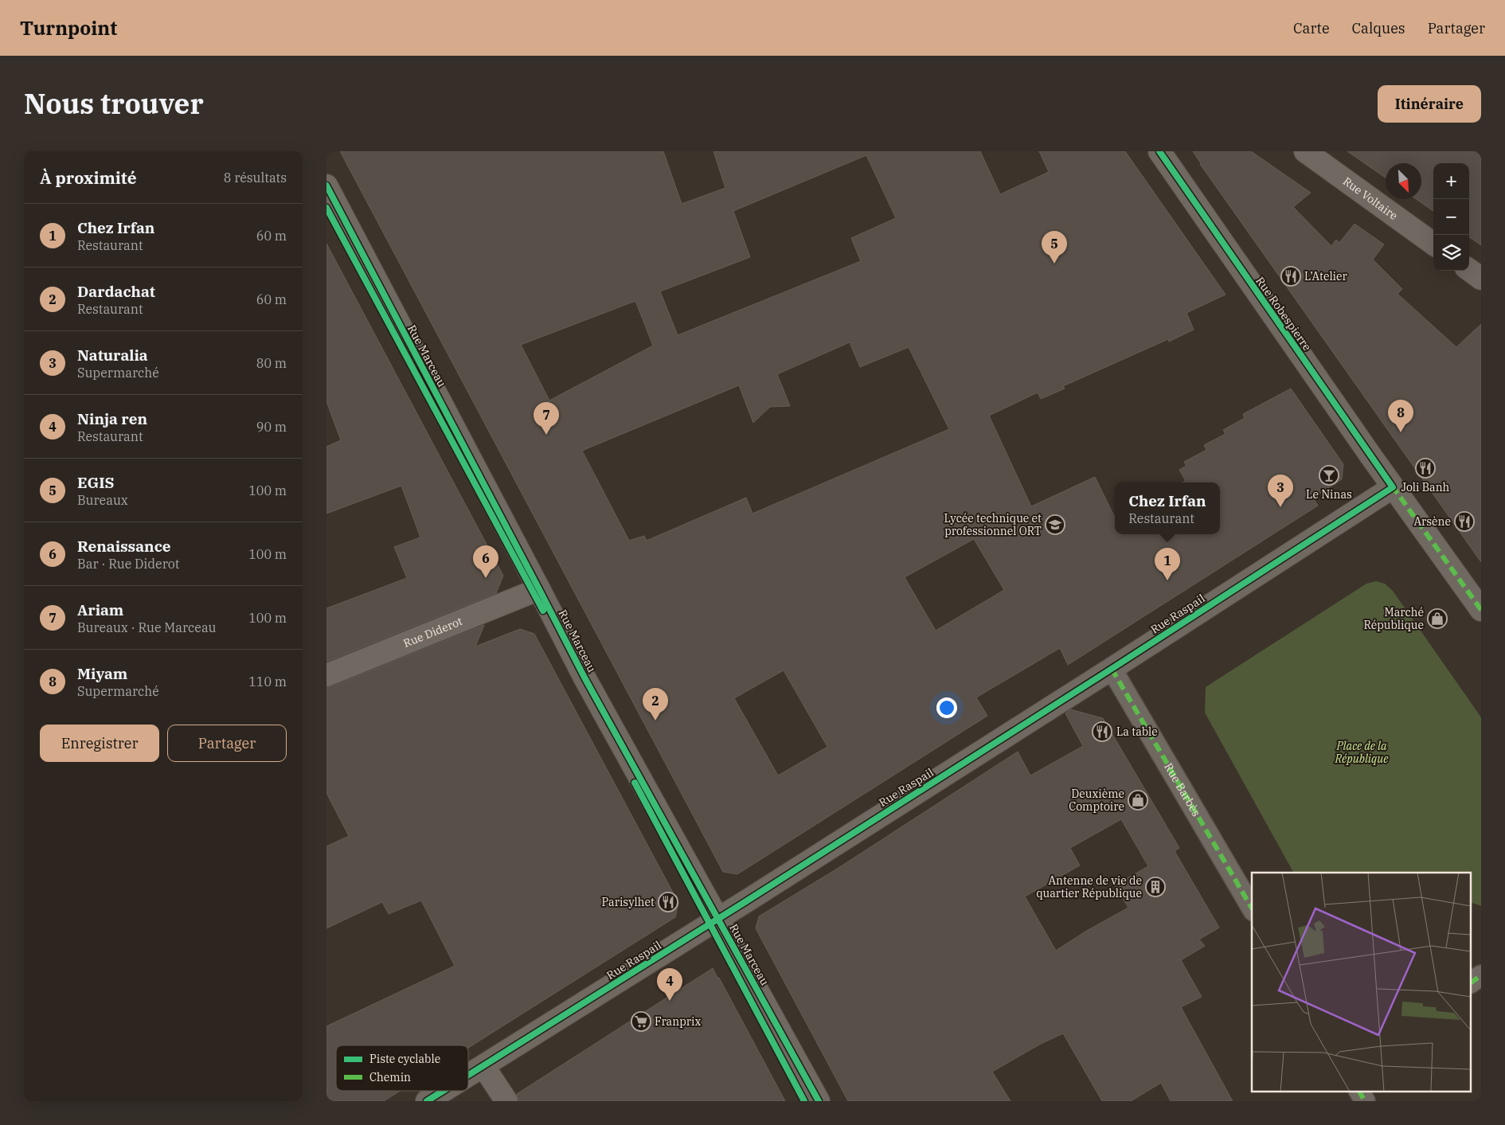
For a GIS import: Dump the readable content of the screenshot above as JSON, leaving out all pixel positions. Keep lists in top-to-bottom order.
{
  "streets": {
    "street": [
      "Rue Voltaire",
      "Rue Robespierre",
      "Rue Marceau",
      "Rue Raspail",
      "Rue Diderot",
      "Rue Barbès"
    ]
  },
  "crossings": [
    ["Rue Robespierre", "Rue Raspail"],
    ["Rue Marceau", "Rue Raspail"],
    ["Rue Marceau", "Rue Diderot"],
    ["Rue Raspail", "Rue Barbès"]
  ],
  "parks": ["Place de la République"],
  "places": {
    "restaurant": [
      "L’Atelier",
      "Joli Banh",
      "Arsène",
      "La table",
      "Parisylhet"
    ],
    "bar": ["Le Ninas"],
    "school or university": ["Lycée technique et professionnel ORT"],
    "shop": ["Marché République", "Deuxième Comptoire"],
    "building": ["Antenne de vie de quartier République"],
    "supermarket": ["Franprix"]
  },
  "legend": ["Piste cyclable", "Chemin"],
  "north": "bottom right",
  "page": {
    "header": "Turnpoint",
    "nav": ["Carte", "Calques", "Partager"],
    "title": "Nous trouver",
    "buttons": [
      "Itinéraire",
      ["Enregistrer", "Partager"]
    ],
    "heading": ["À proximité", "8 résultats"],
    "map_buttons": ["+", "−"],
    "list": [
      {
        "mark": "1",
        "name": "Chez Irfan",
        "note": "Restaurant",
        "value": "60 m"
      },
      {
        "mark": "2",
        "name": "Dardachat",
        "note": "Restaurant",
        "value": "60 m"
      },
      {
        "mark": "3",
        "name": "Naturalia",
        "note": "Supermarché",
        "value": "80 m"
      },
      {
        "mark": "4",
        "name": "Ninja ren",
        "note": "Restaurant",
        "value": "90 m"
      },
      {
        "mark": "5",
        "name": "EGIS",
        "note": "Bureaux",
        "value": "100 m"
      },
      {
        "mark": "6",
        "name": "Renaissance",
        "note": "Bar · Rue Diderot",
        "value": "100 m"
      },
      {
        "mark": "7",
        "name": "Ariam",
        "note": "Bureaux · Rue Marceau",
        "value": "100 m"
      },
      {
        "mark": "8",
        "name": "Miyam",
        "note": "Supermarché",
        "value": "110 m"
      }
    ],
    "pins": [
      "5",
      "8",
      "7",
      "3",
      "6",
      "1",
      "2",
      "4"
    ],
    "popup": ["Chez Irfan", "Restaurant"]
  }
}
